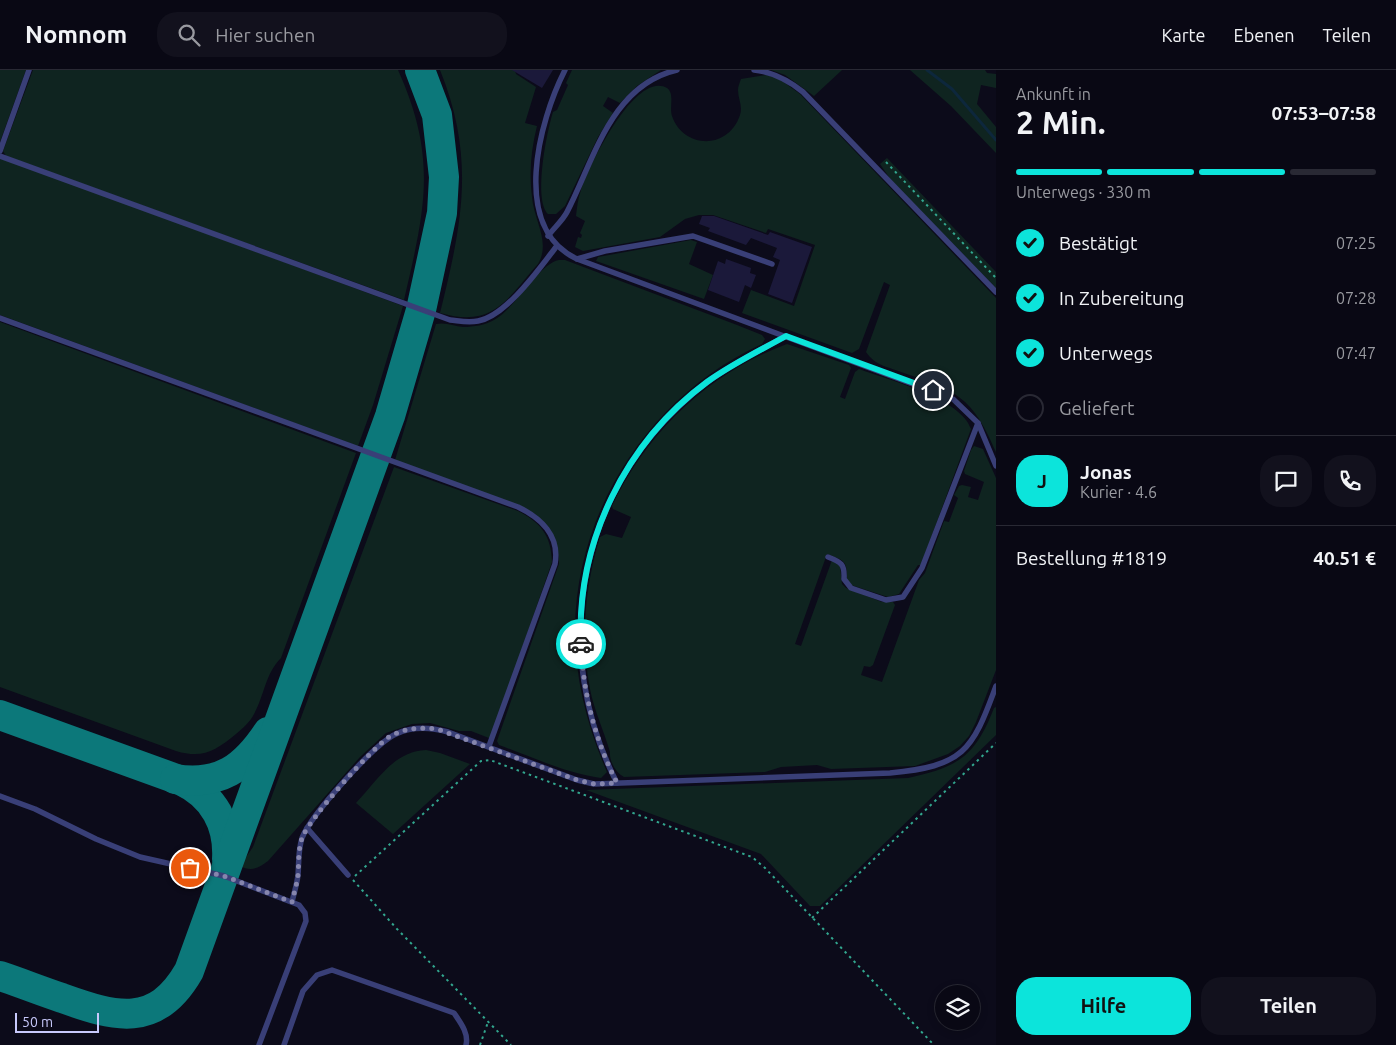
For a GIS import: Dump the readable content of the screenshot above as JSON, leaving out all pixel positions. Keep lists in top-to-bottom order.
{
  "scale_bar": "50 m",
  "page": {
    "header": "Nomnom",
    "search": "Hier suchen",
    "nav": ["Karte", "Ebenen", "Teilen"],
    "heading": ["2 Min.", "Ankunft in", "07:53–07:58"],
    "panel": [
      "Jonas",
      "Kurier · 4.6",
      "Bestellung #1819",
      "40.51 €"
    ],
    "bar": "Unterwegs · 330 m",
    "list": [
      ["Bestätigt", "07:25"],
      ["In Zubereitung", "07:28"],
      ["Unterwegs", "07:47"],
      "Geliefert"
    ],
    "round": "J",
    "buttons": ["Hilfe", "Teilen"],
    "scale": "50 m"
  }
}
